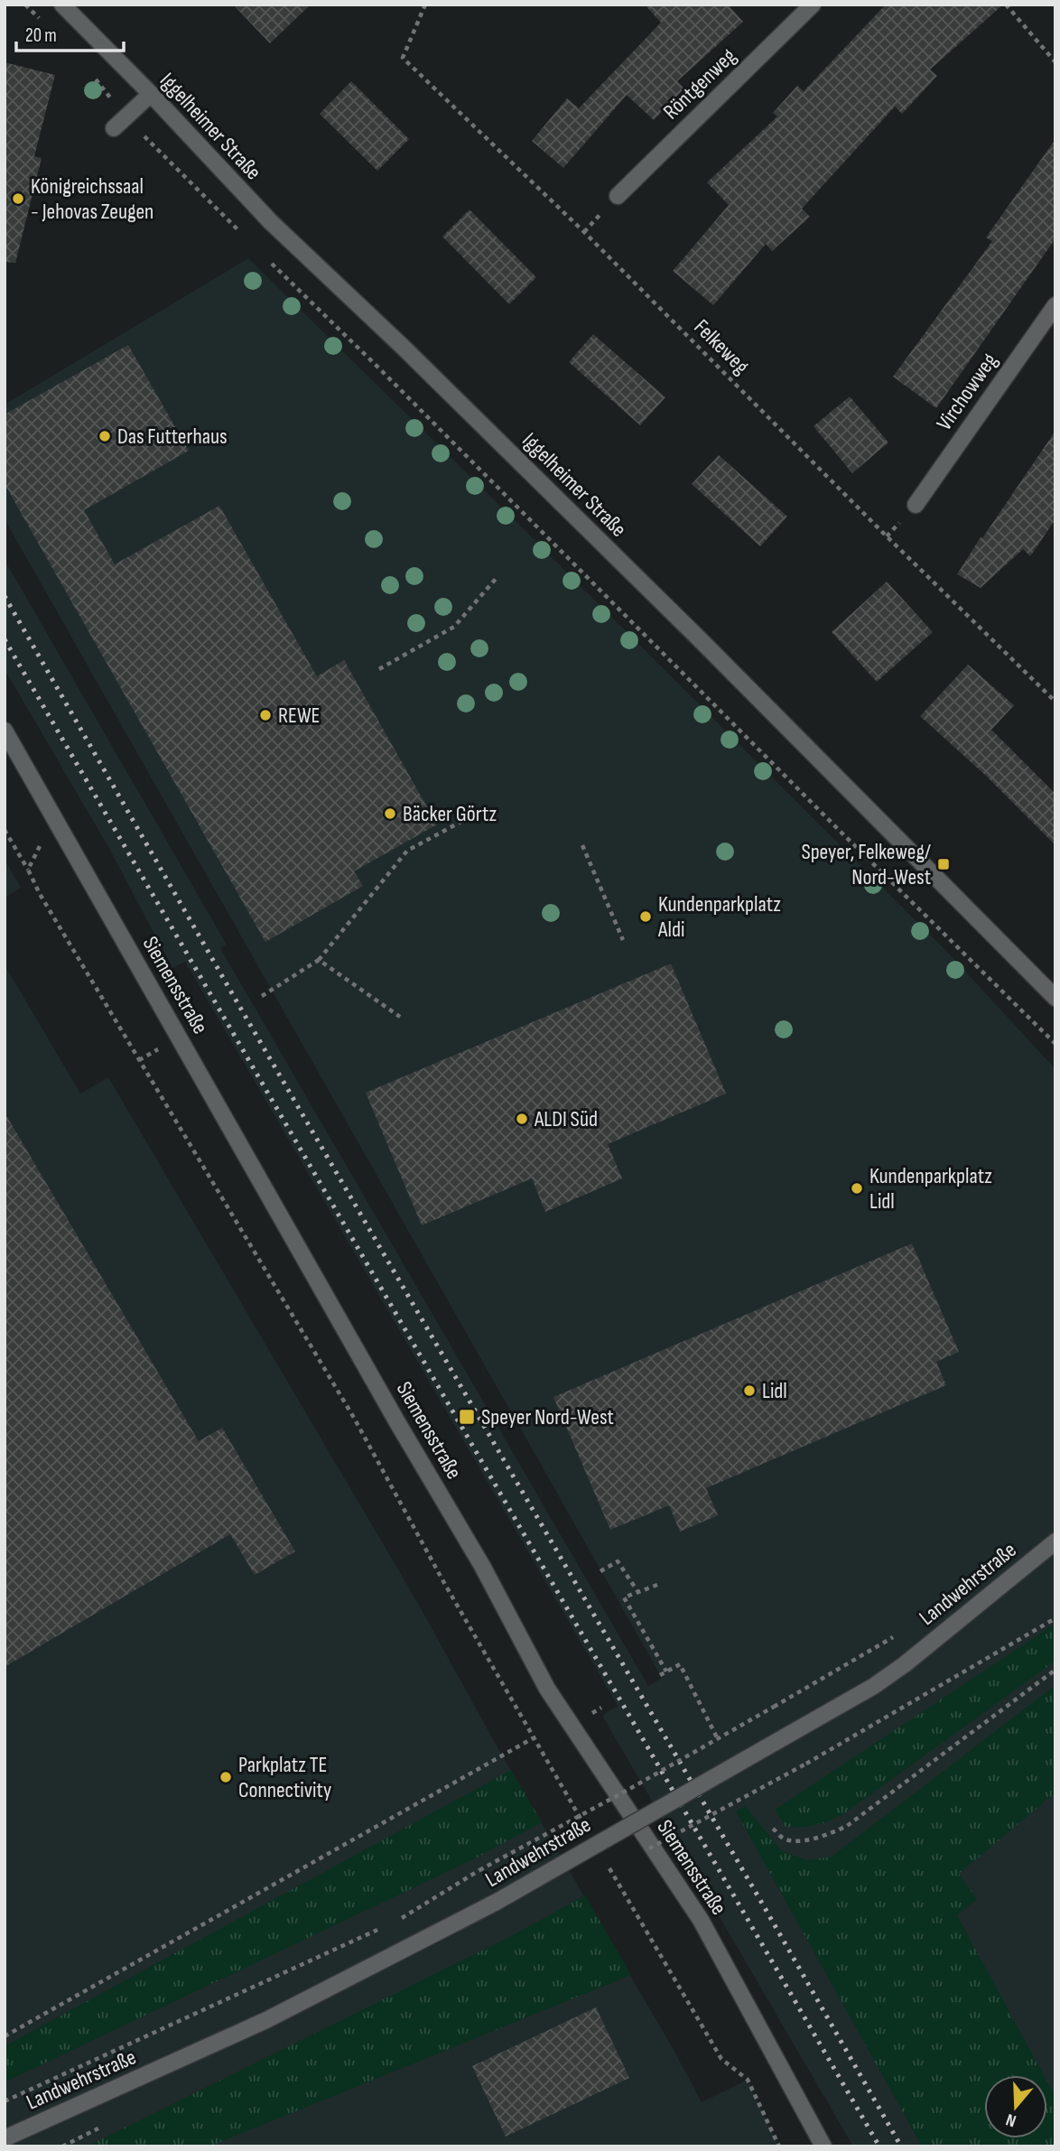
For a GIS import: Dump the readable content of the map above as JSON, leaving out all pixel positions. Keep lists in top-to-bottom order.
{
  "streets": {
    "main road": [
      "Röntgenweg",
      "Iggelheimer Straße",
      "Virchowweg",
      "Siemensstraße",
      "Landwehrstraße"
    ],
    "path": ["Felkeweg"]
  },
  "places": {
    "other": [
      "Königreichssaal - Jehovas Zeugen",
      "Das Futterhaus",
      "REWE",
      "Bäcker Görtz",
      "Kundenparkplatz Aldi",
      "ALDI Süd",
      "Kundenparkplatz Lidl",
      "Lidl",
      "Parkplatz TE Connectivity"
    ],
    "transit": ["Speyer, Felkeweg/ Nord-West", "Speyer Nord-West"]
  },
  "scale_bar": "20 m",
  "north": "bottom"
}
